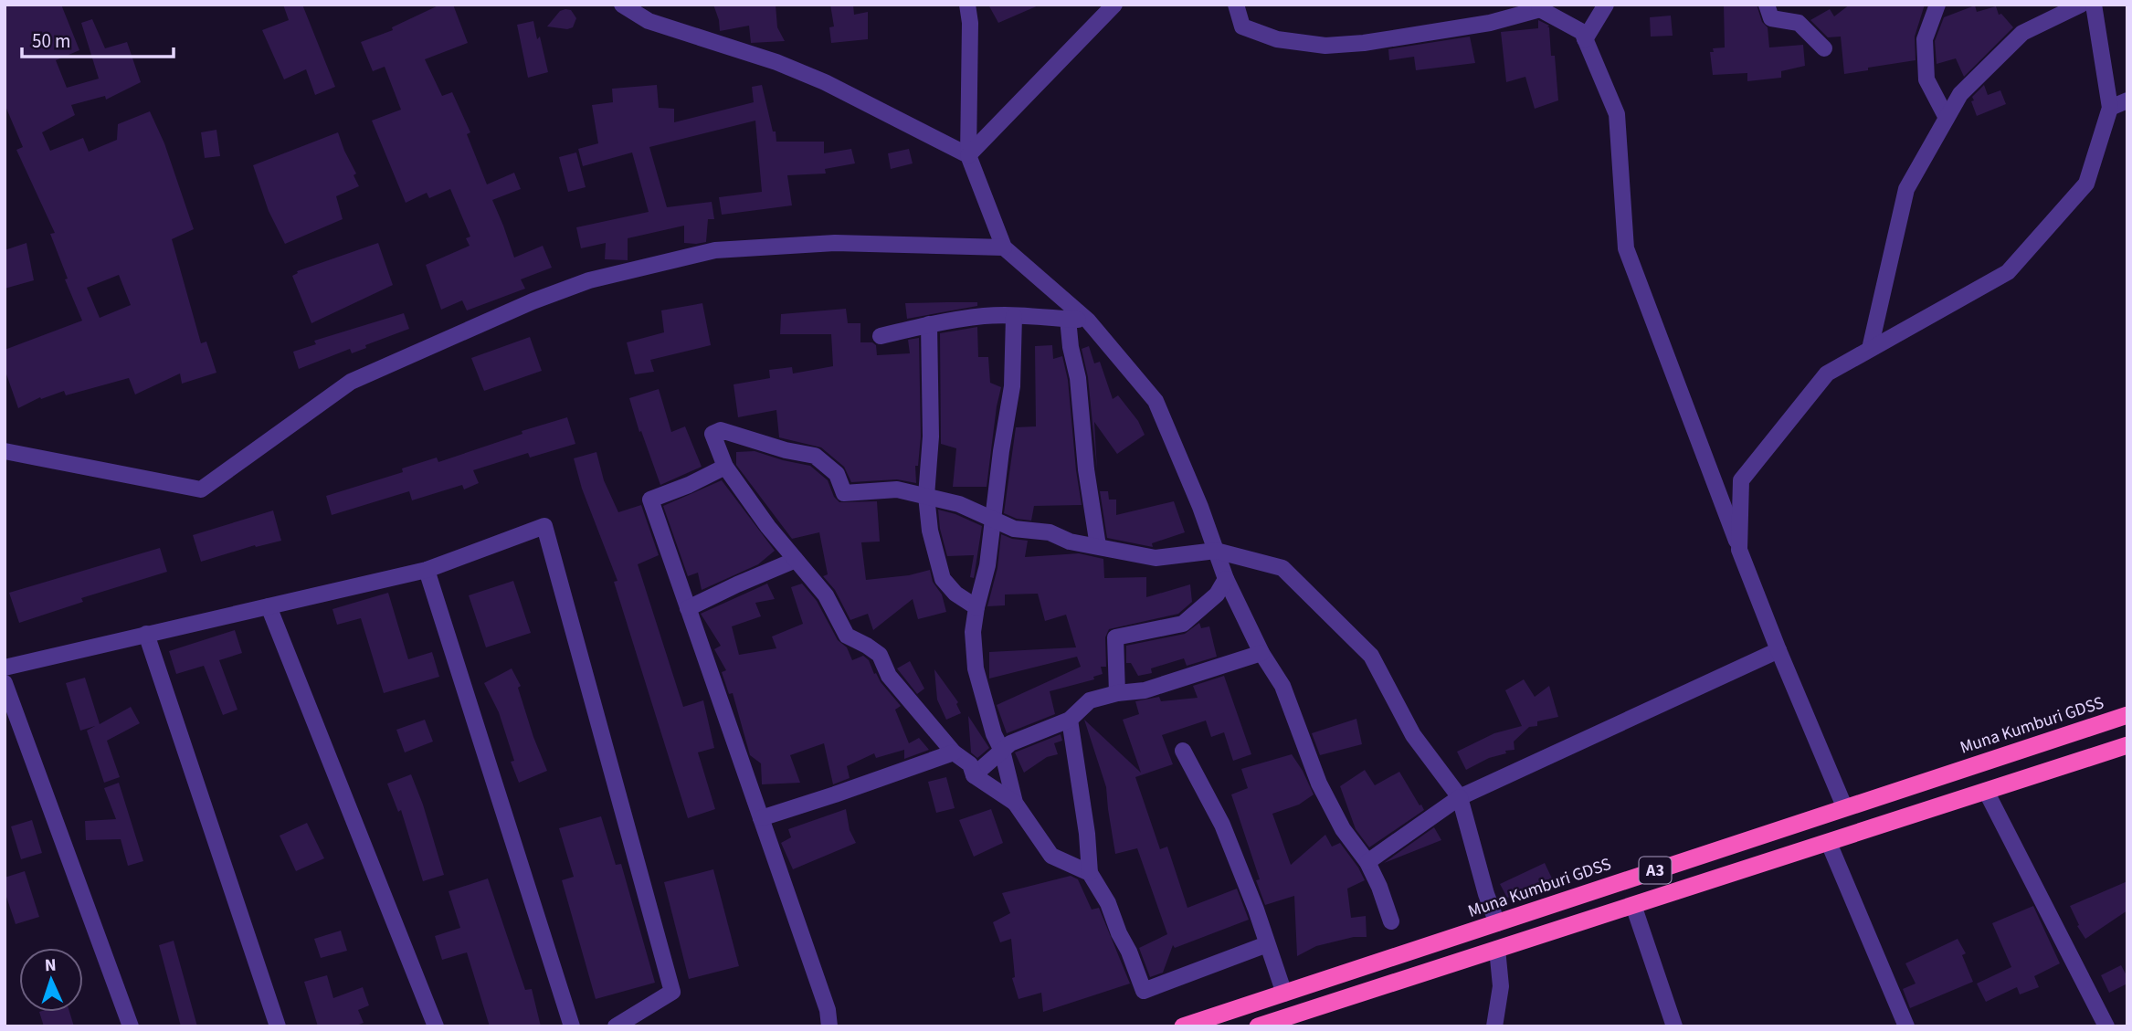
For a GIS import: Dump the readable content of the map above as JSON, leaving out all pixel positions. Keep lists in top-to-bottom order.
{
  "streets": {
    "highway": ["Muna Kumburi GDSS", "A3"]
  },
  "scale_bar": "50 m",
  "north": "top"
}
